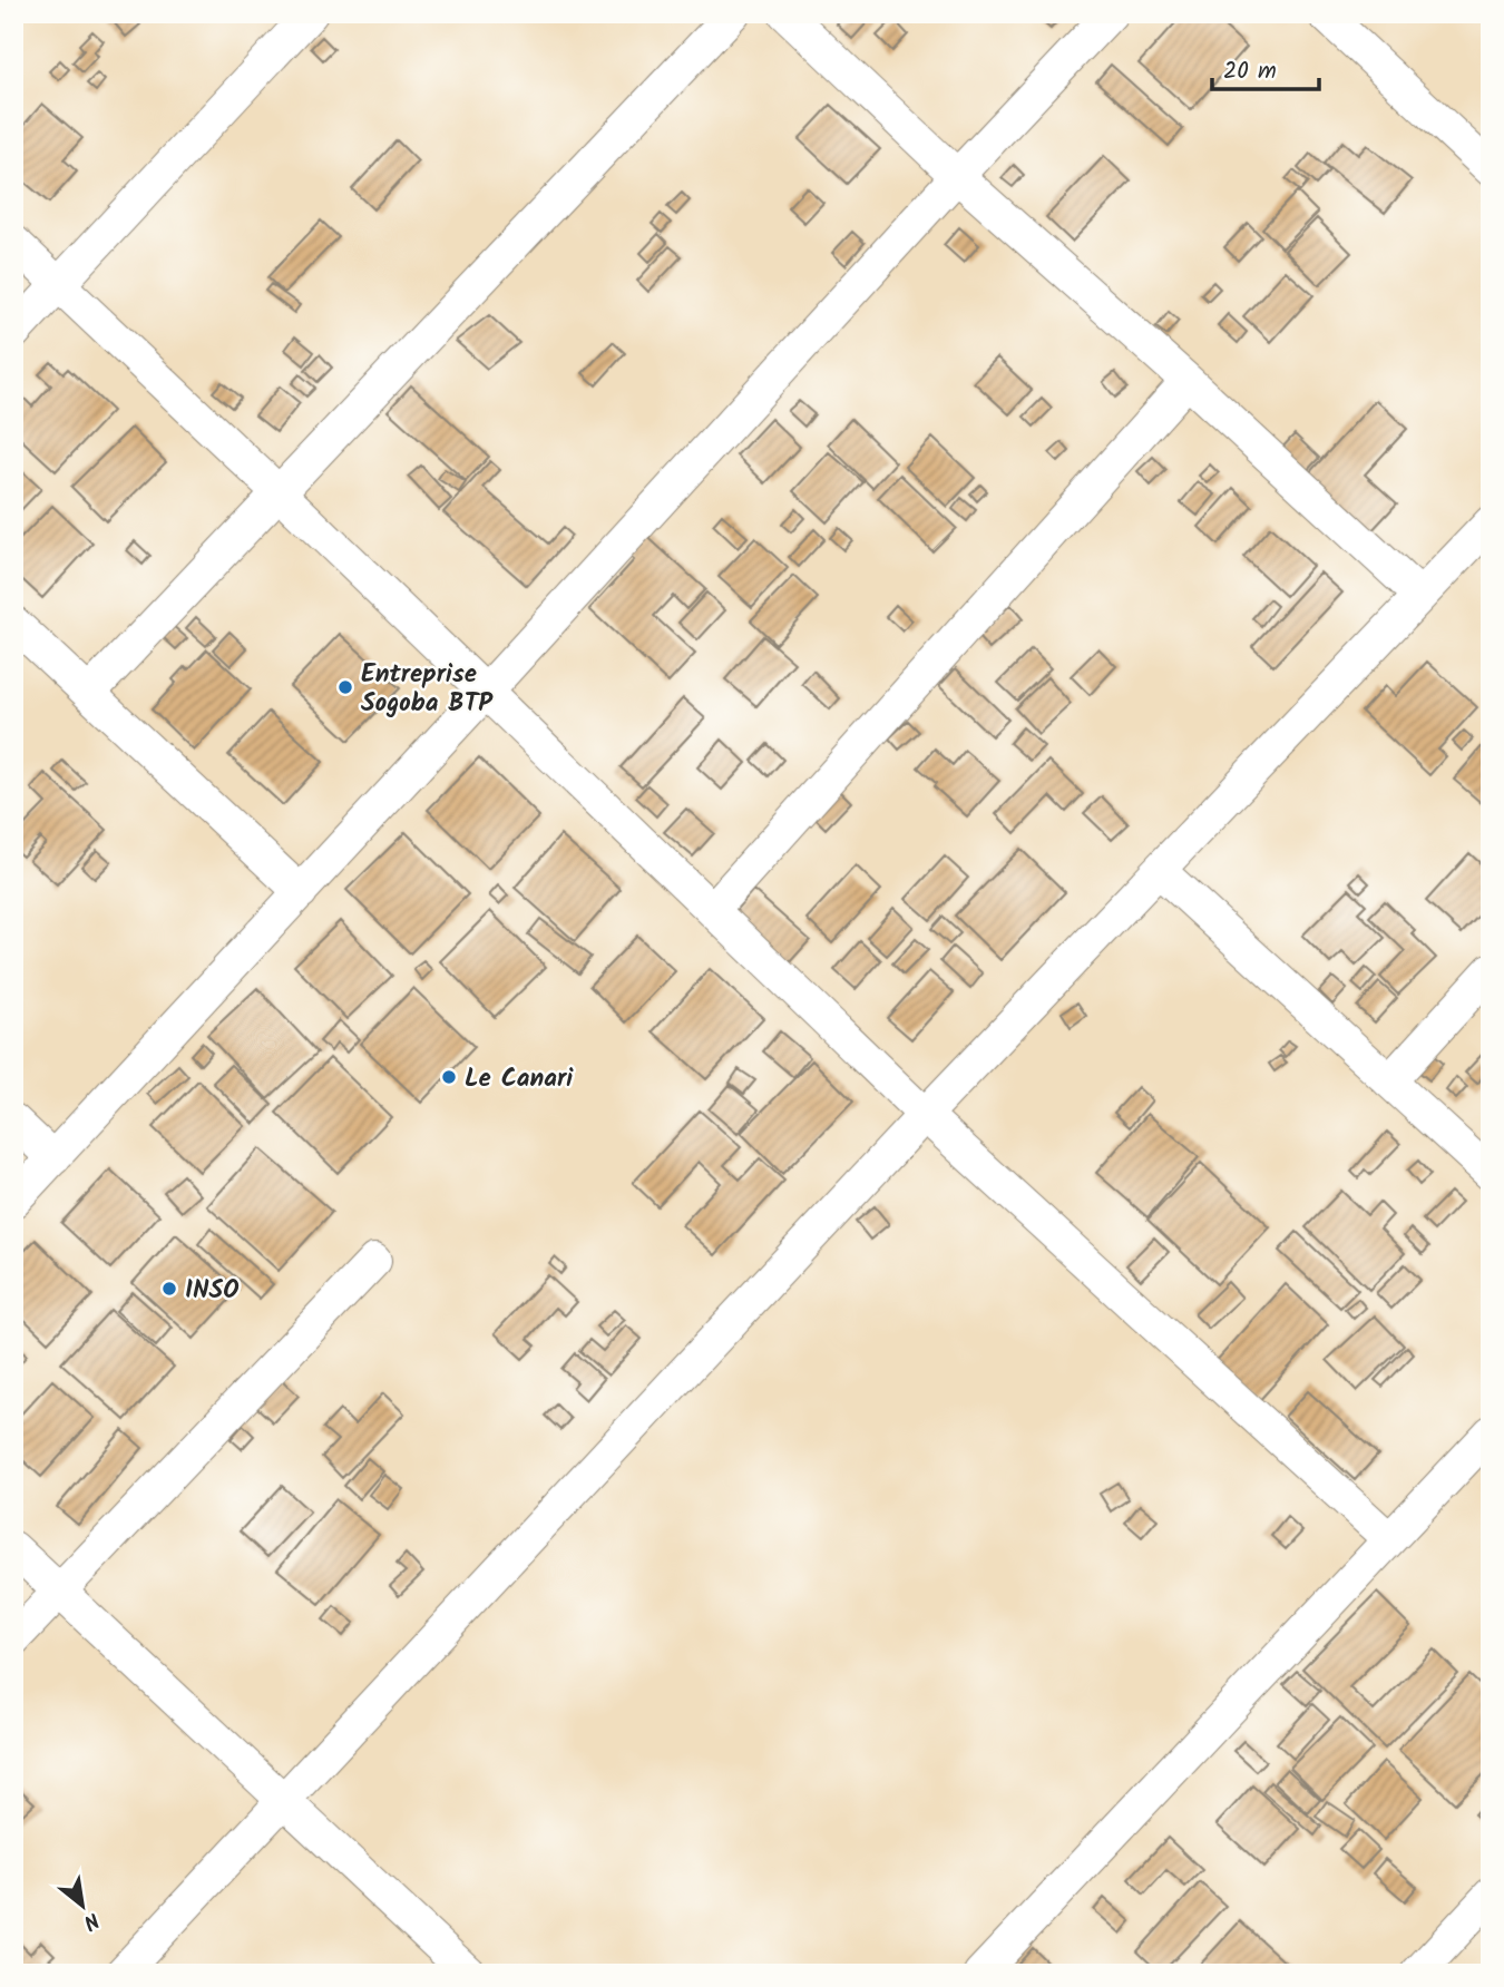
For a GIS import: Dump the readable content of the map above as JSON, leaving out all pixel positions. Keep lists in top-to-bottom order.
{
  "places": ["Entreprise Sogoba BTP", "Le Canari", "INSO"],
  "scale_bar": "20 m",
  "north": "bottom right"
}
